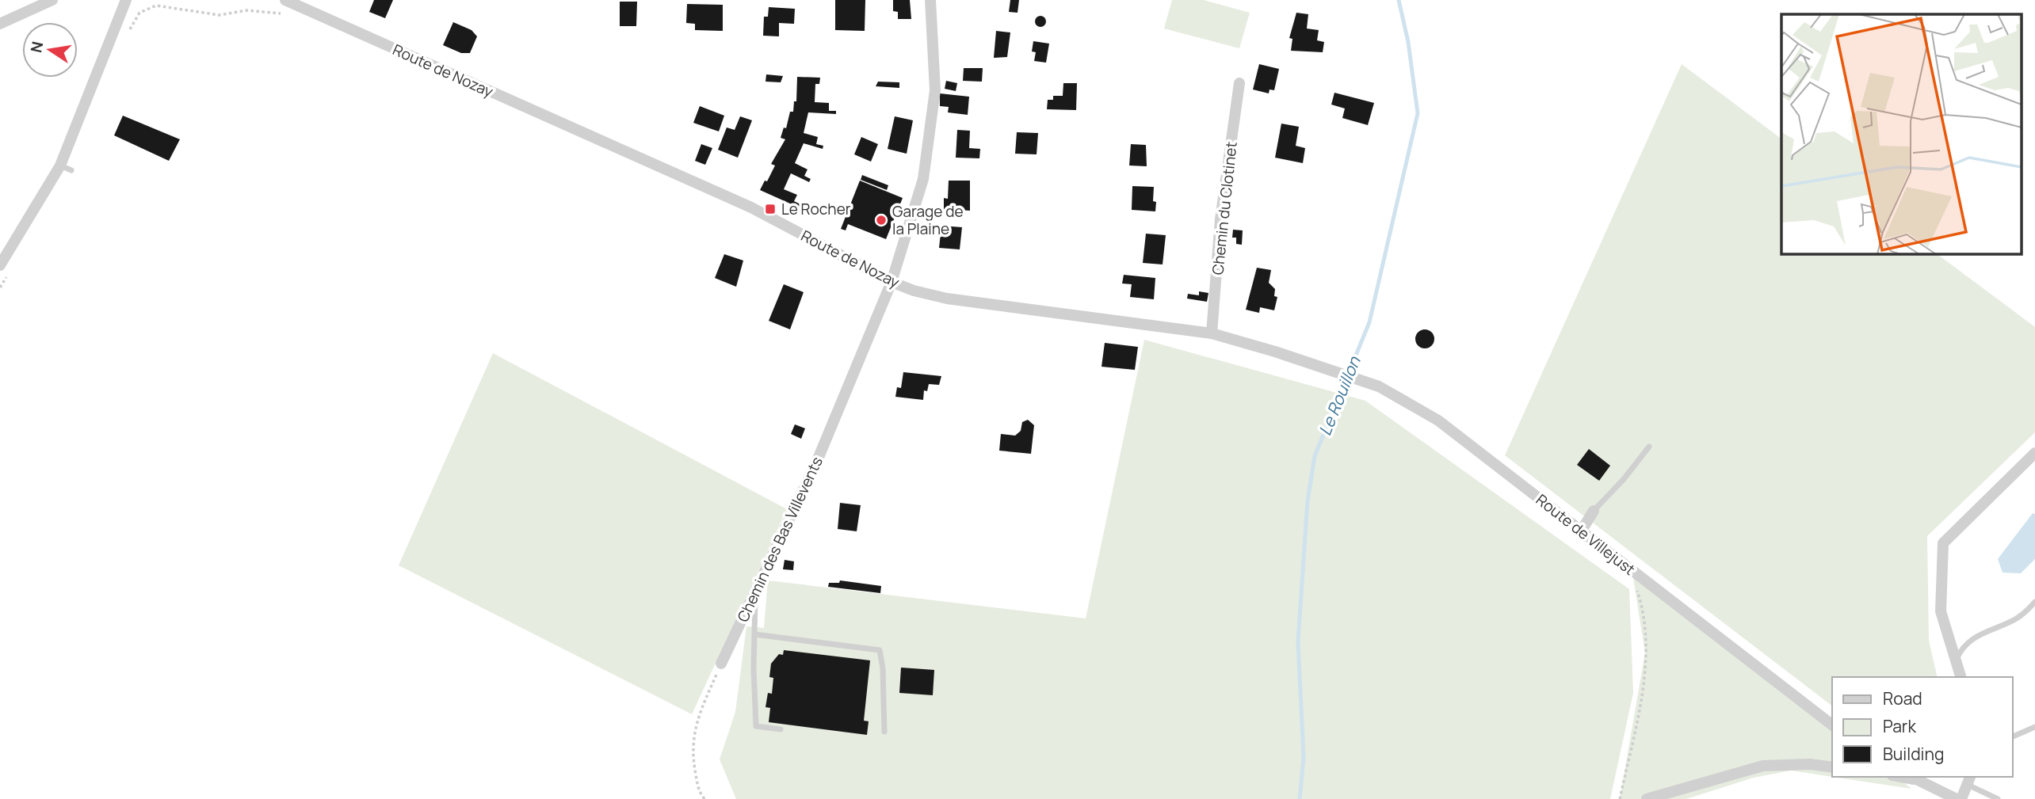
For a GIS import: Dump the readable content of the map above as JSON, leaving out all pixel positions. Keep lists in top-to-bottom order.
{
  "streets": {
    "street": [
      "Route de Nozay",
      "Chemin du Clotinet",
      "Route de Villejust",
      "Chemin des Bas Villevents"
    ]
  },
  "crossings": [
    ["Route de Nozay", "Chemin du Clotinet"],
    ["Route de Nozay", "Route de Villejust"],
    ["Route de Nozay", "Chemin des Bas Villevents"]
  ],
  "water": ["Le Rouillon"],
  "places": {
    "transit": ["Le Rocher"],
    "other": ["Garage de la Plaine"]
  },
  "legend": ["Road", "Park", "Building"],
  "north": "left"
}
